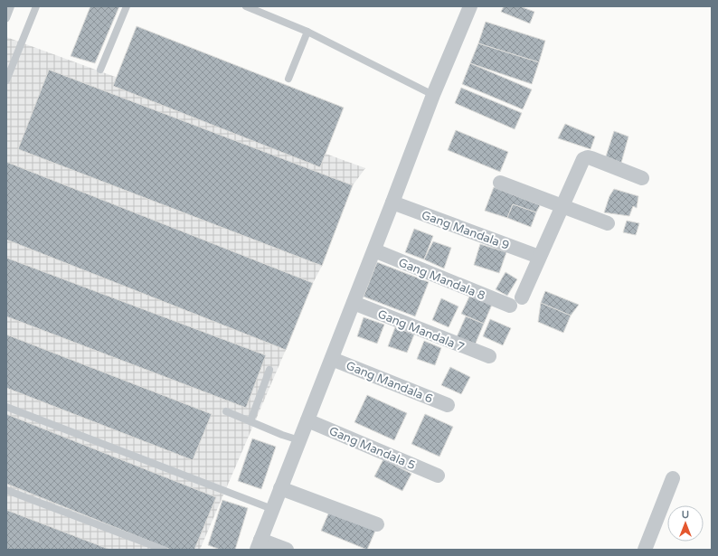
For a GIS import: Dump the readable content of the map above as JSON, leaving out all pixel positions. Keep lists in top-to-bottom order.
{
  "streets": {
    "street": [
      "Gang Mandala 9",
      "Gang Mandala 8",
      "Gang Mandala 7",
      "Gang Mandala 6",
      "Gang Mandala 5"
    ]
  },
  "crossings": [
    ["Gang Mandala 9", "Gang Mandala 8"]
  ],
  "north": "top"
}
